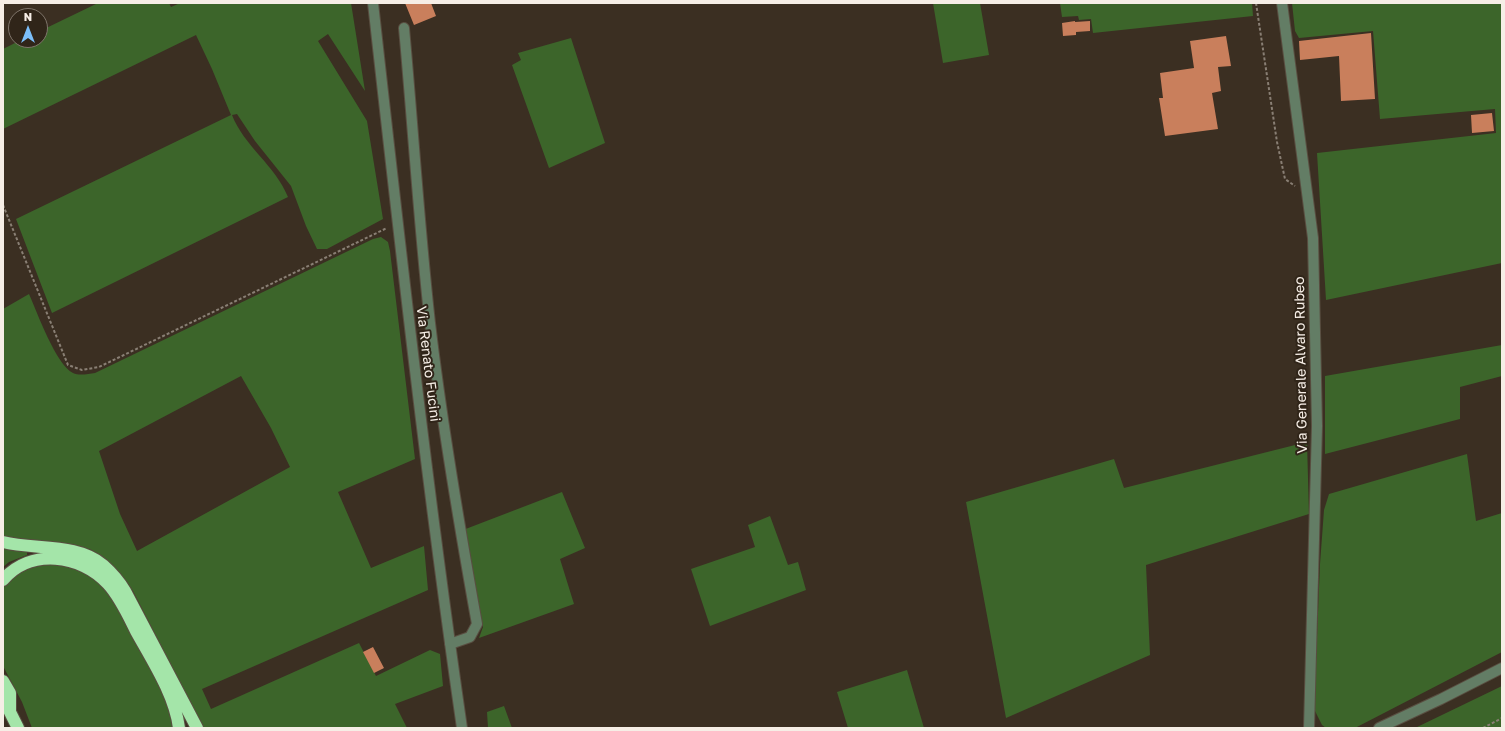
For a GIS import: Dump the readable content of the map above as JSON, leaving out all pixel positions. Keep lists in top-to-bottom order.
{
  "streets": {
    "street": ["Via Renato Fucini", "Via Generale Alvaro Rubeo"]
  },
  "north": "top"
}
